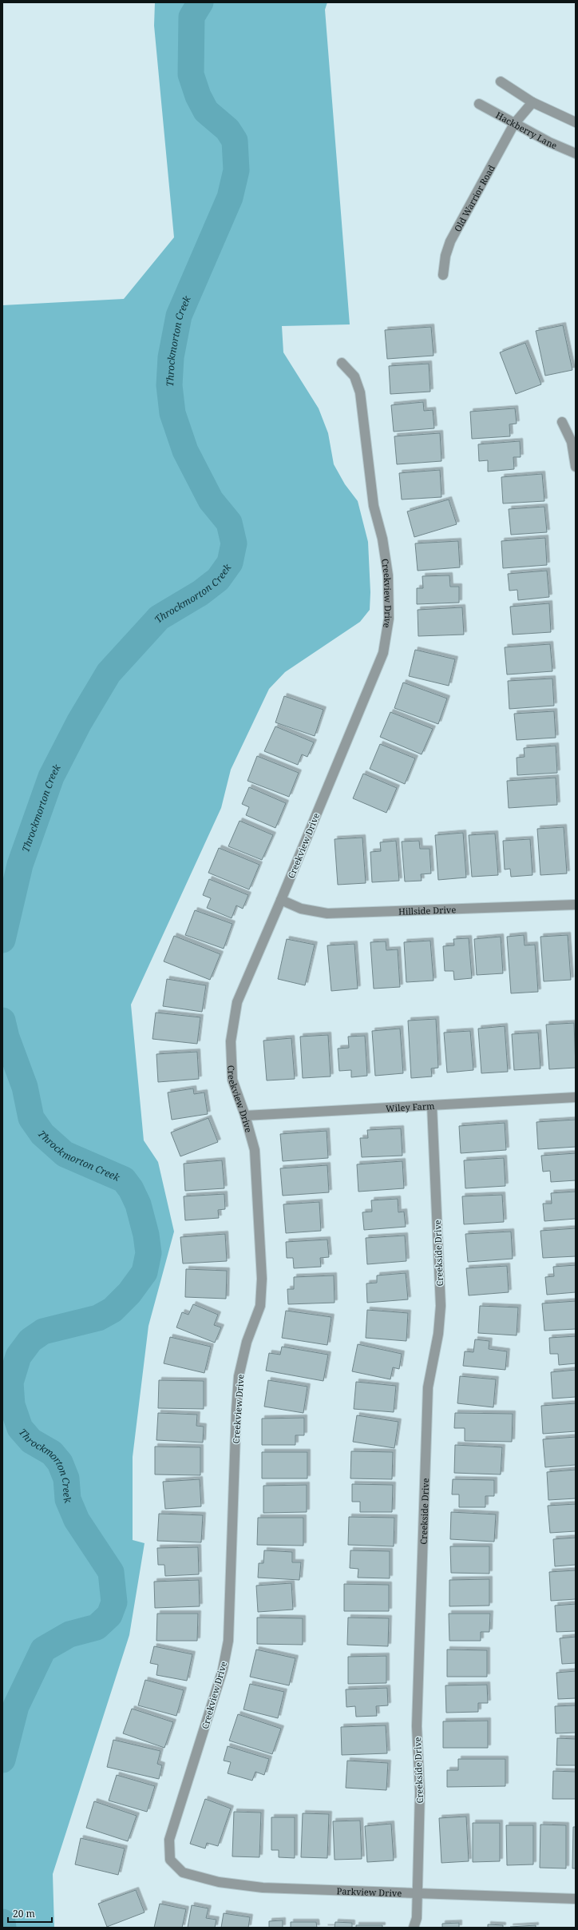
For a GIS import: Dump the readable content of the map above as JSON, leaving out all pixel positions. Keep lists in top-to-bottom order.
{
  "streets": {
    "street": [
      "Hackberry Lane",
      "Old Warrior Road",
      "Creekview Drive",
      "Hillside Drive",
      "Wiley Farm",
      "Creekside Drive",
      "Parkview Drive"
    ]
  },
  "crossings": [
    ["Hackberry Lane", "Old Warrior Road"],
    ["Creekview Drive", "Hillside Drive"],
    ["Creekview Drive", "Wiley Farm"],
    ["Creekview Drive", "Parkview Drive"],
    ["Wiley Farm", "Creekside Drive"],
    ["Creekside Drive", "Parkview Drive"]
  ],
  "water": ["Throckmorton Creek"],
  "scale_bar": "20 m"
}
